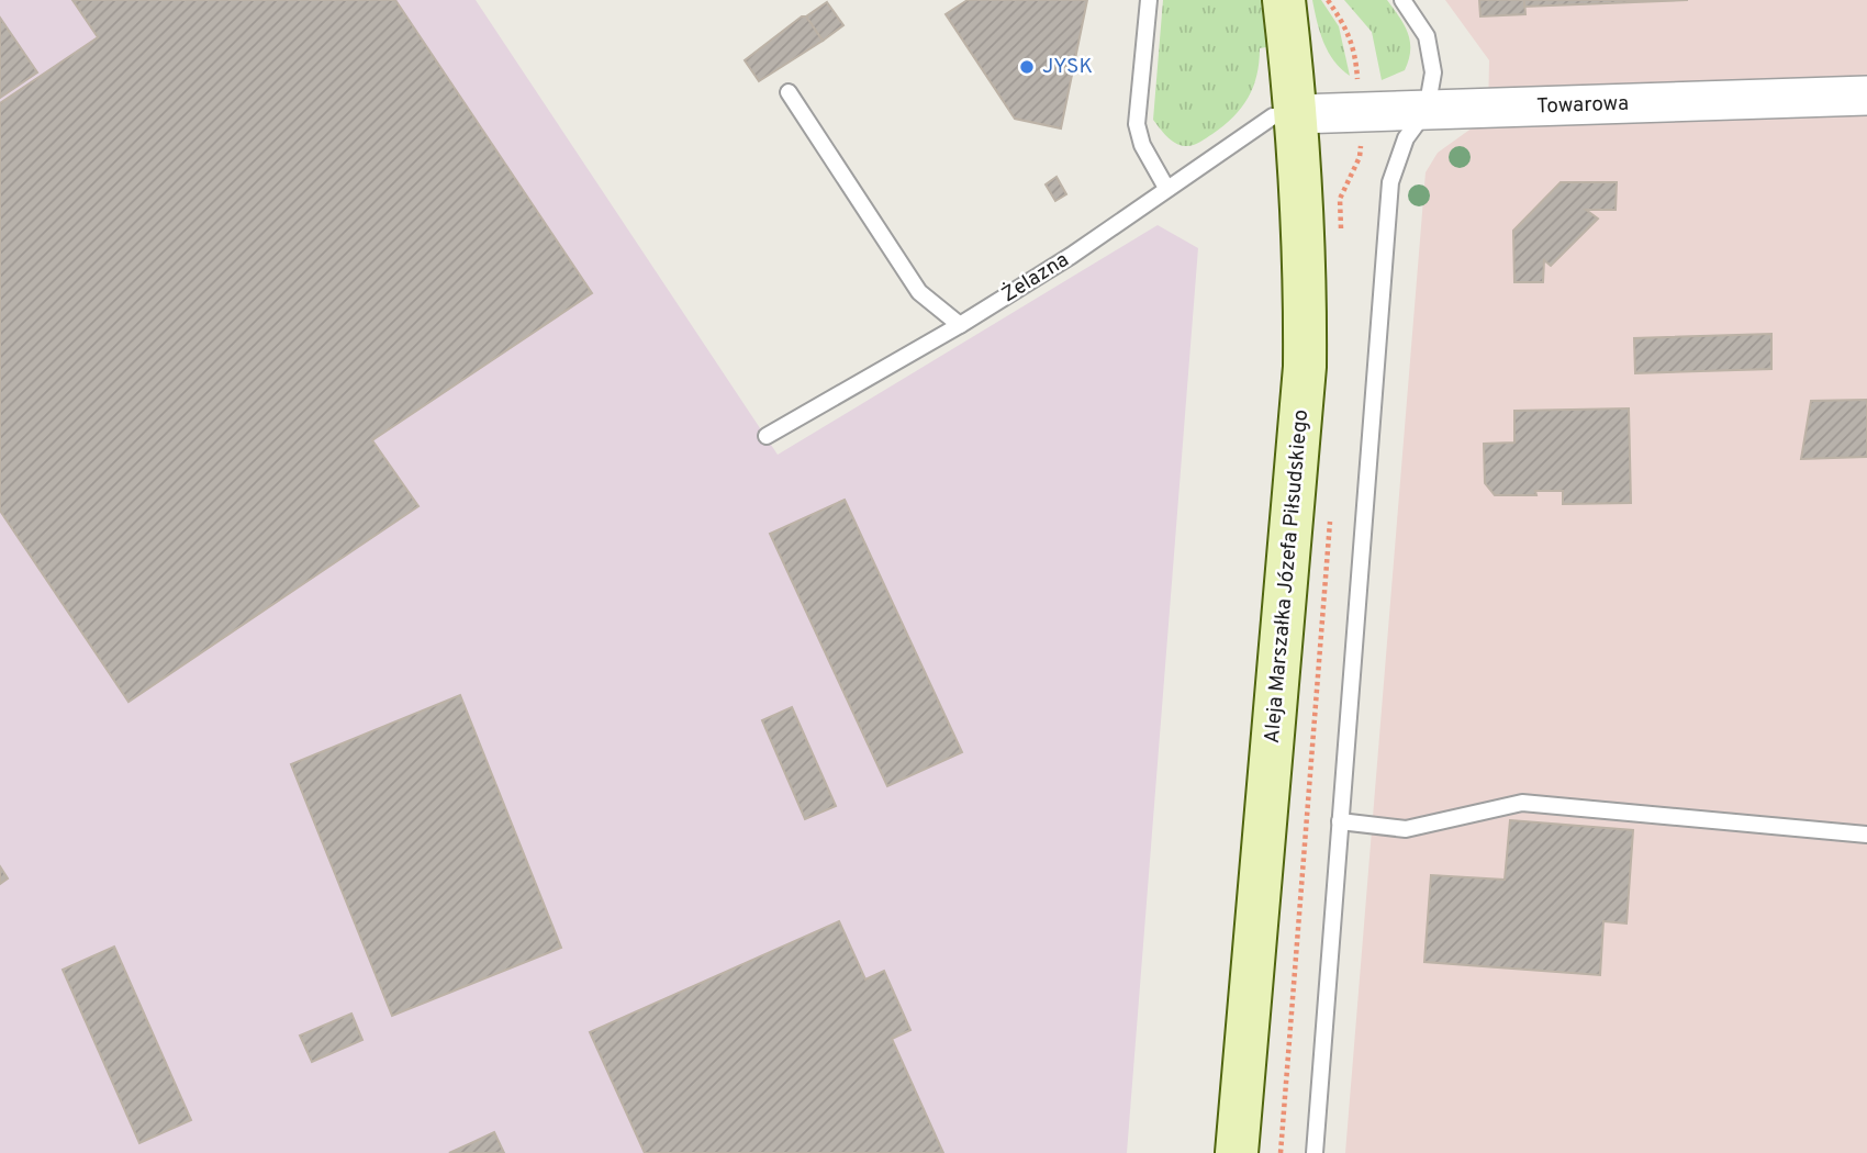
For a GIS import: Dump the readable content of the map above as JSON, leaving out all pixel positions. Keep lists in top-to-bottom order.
{
  "streets": {
    "main road": ["Aleja Marszałka Józefa Piłsudskiego"],
    "street": ["Towarowa"],
    "lane": ["Żelazna"]
  },
  "crossings": [
    ["Towarowa", "Żelazna"],
    ["Towarowa", "Aleja Marszałka Józefa Piłsudskiego"],
    ["Żelazna", "Aleja Marszałka Józefa Piłsudskiego"]
  ],
  "places": ["JYSK"]
}
